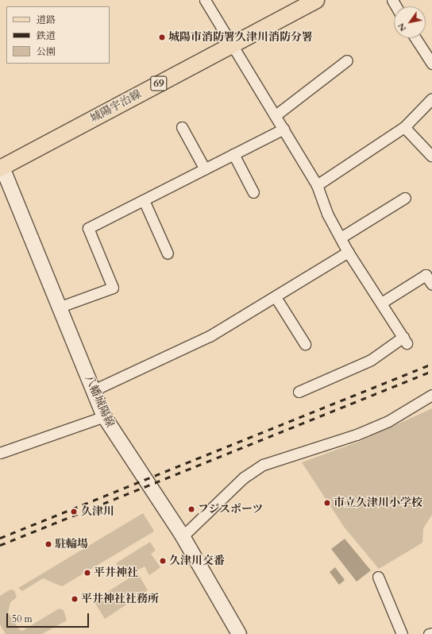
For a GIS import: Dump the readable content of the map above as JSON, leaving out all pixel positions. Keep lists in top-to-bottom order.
{
  "streets": {
    "main road": ["69", "城陽宇治線", "八幡城陽線"]
  },
  "crossings": [
    ["城陽宇治線", "八幡城陽線"]
  ],
  "places": [
    "城陽市消防署久津川消防分署",
    "市立久津川小学校",
    "フジスポーツ",
    "久津川",
    "駐輪場",
    "久津川交番",
    "平井神社",
    "平井神社社務所"
  ],
  "legend": ["道路", "鉄道", "公園"],
  "scale_bar": "50 m",
  "north": "bottom left"
}
